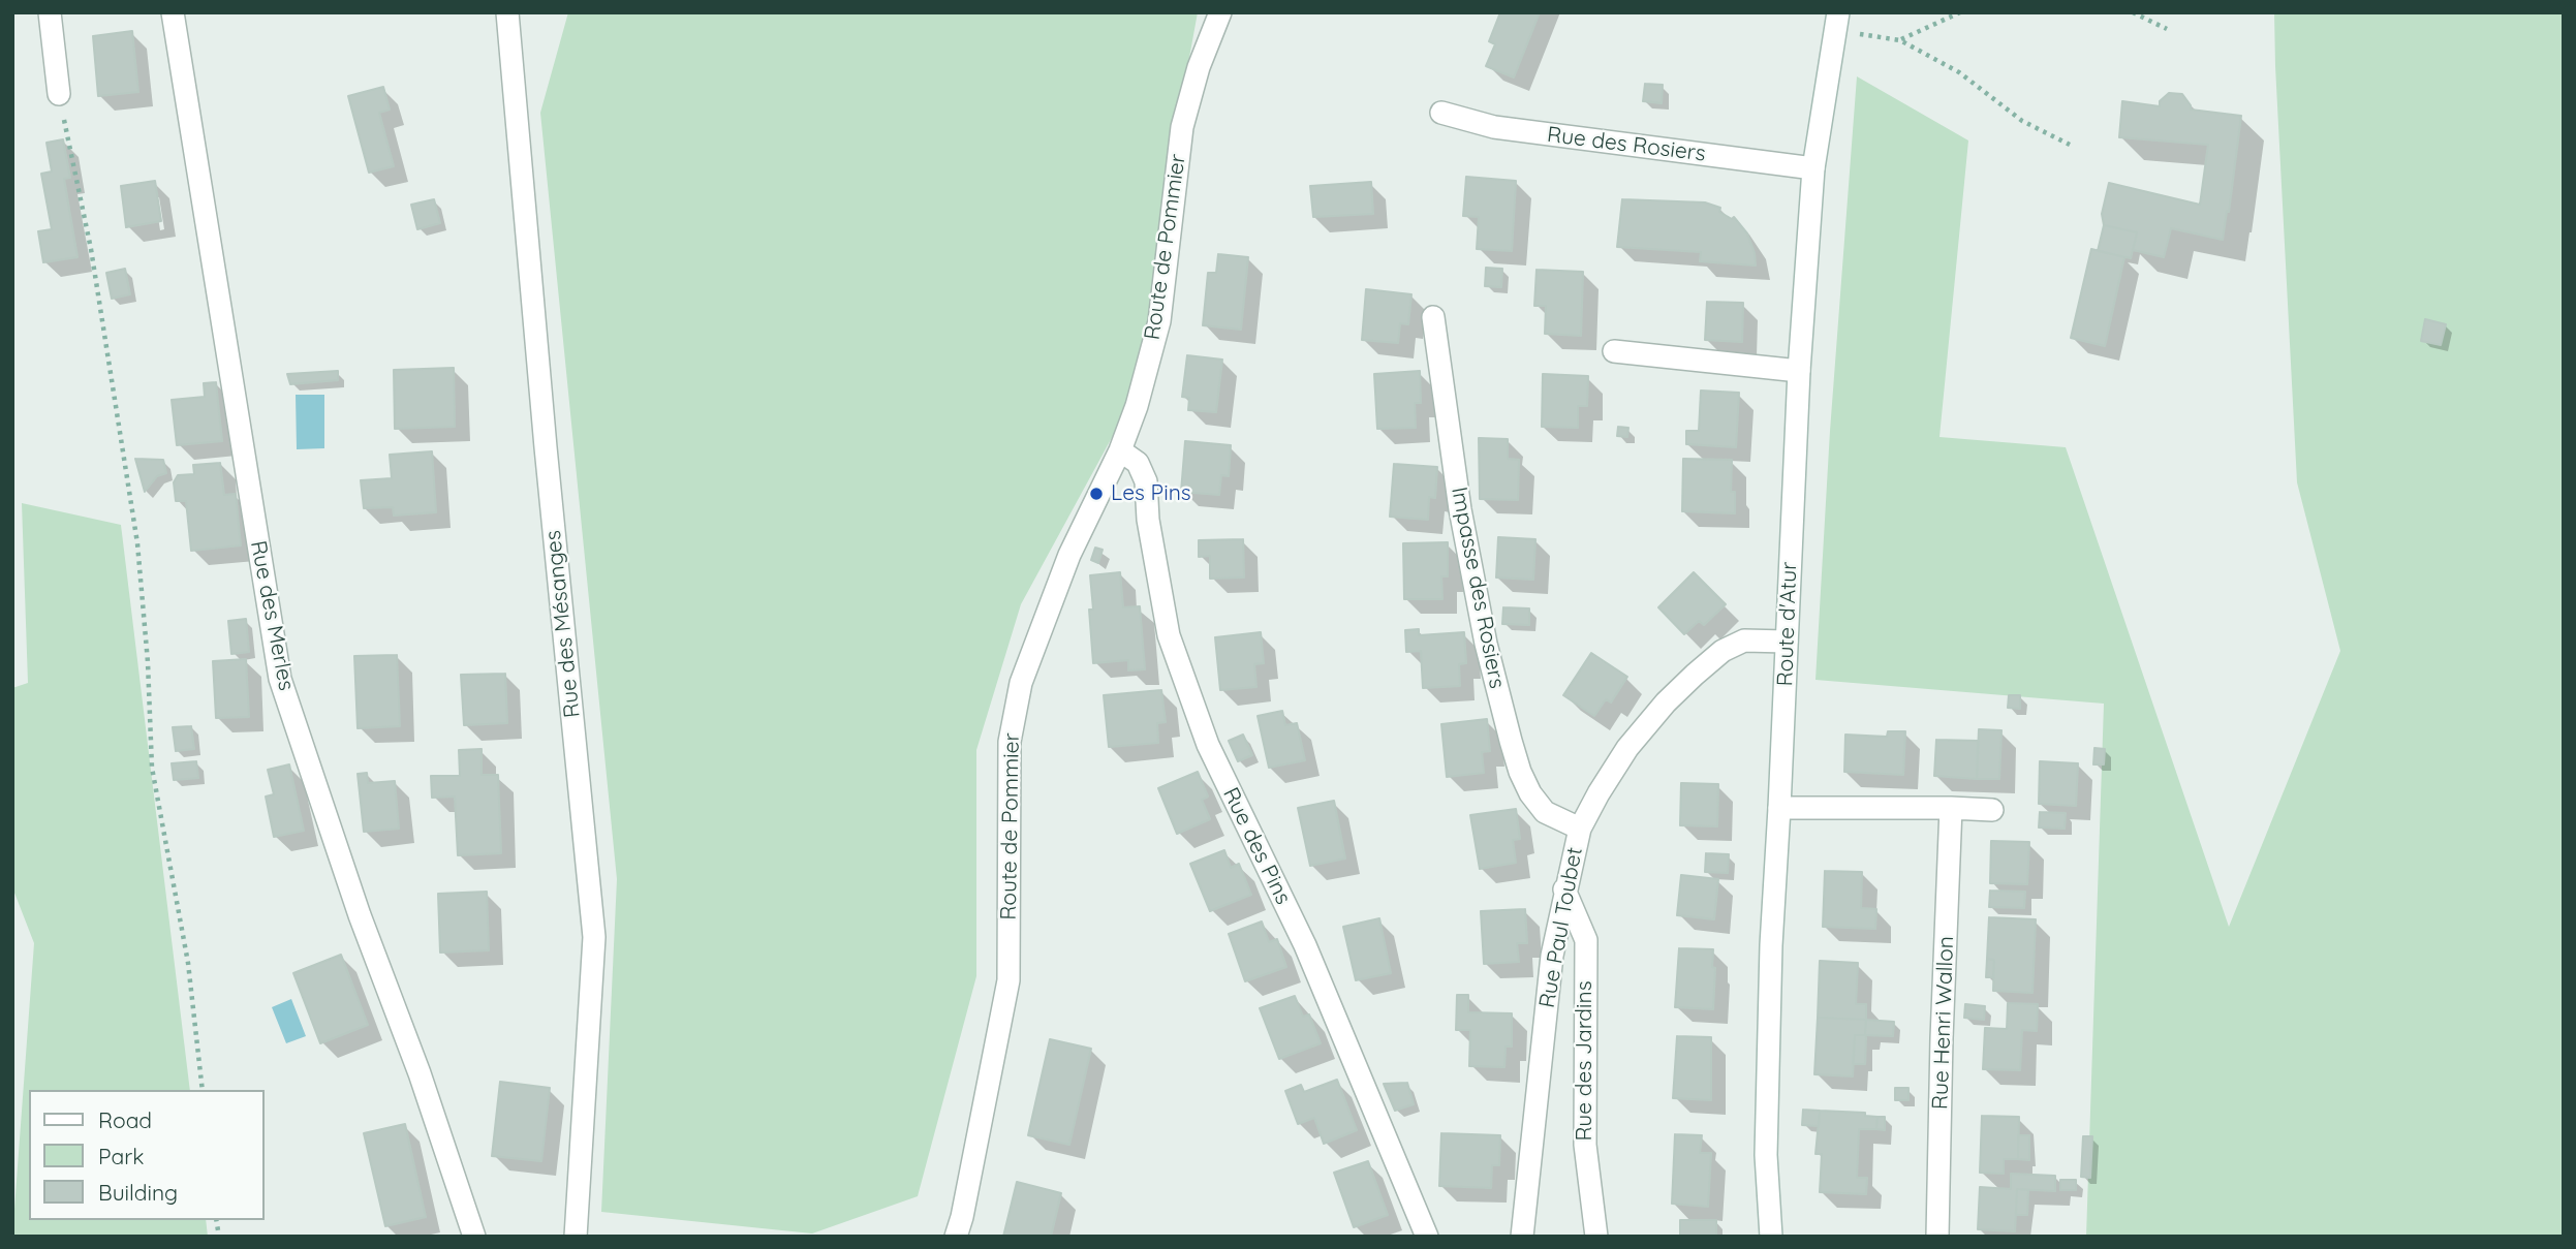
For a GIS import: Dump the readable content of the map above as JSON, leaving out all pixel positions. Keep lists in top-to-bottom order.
{
  "streets": {
    "street": [
      "Rue des Rosiers",
      "Route de Pommier",
      "Impasse des Rosiers",
      "Rue des Merles",
      "Rue des Mésanges",
      "Route d'Atur",
      "Rue des Pins",
      "Rue Paul Toubet",
      "Rue Henri Wallon",
      "Rue des Jardins"
    ]
  },
  "crossings": [
    ["Rue des Rosiers", "Route d'Atur"],
    ["Route de Pommier", "Rue des Pins"],
    ["Impasse des Rosiers", "Rue Paul Toubet"],
    ["Route d'Atur", "Rue Paul Toubet"],
    ["Rue Paul Toubet", "Rue des Jardins"]
  ],
  "places": ["Les Pins"],
  "legend": ["Road", "Park", "Building"]
}
